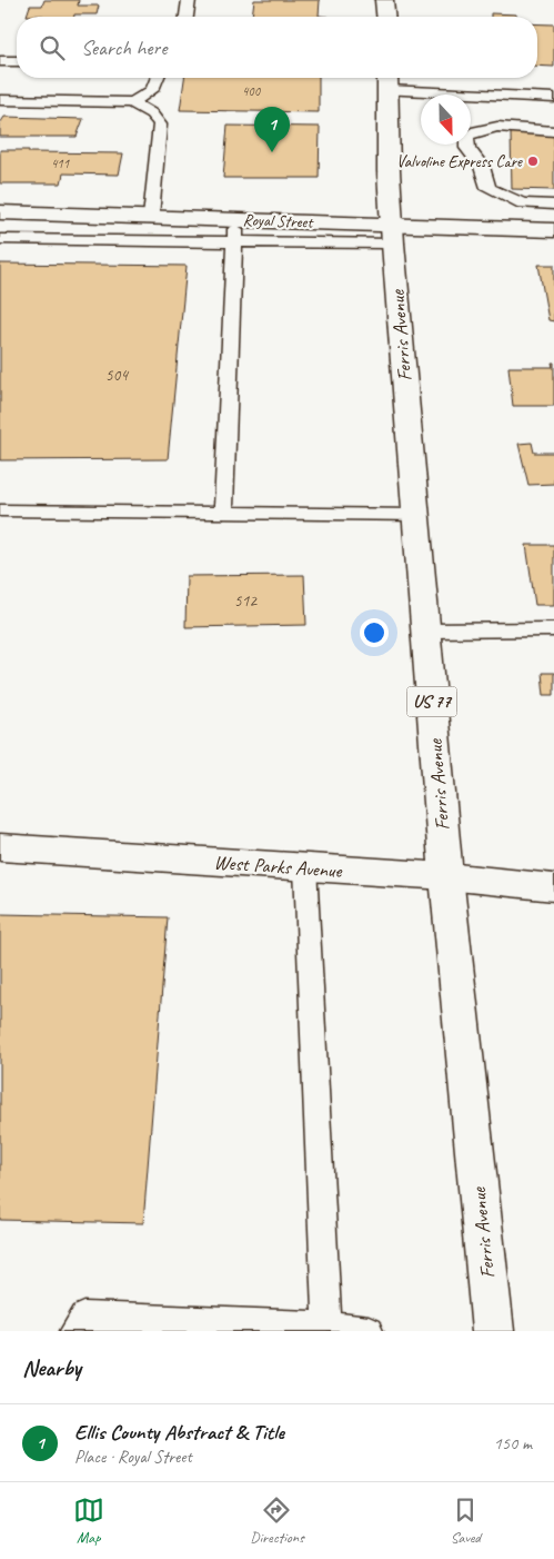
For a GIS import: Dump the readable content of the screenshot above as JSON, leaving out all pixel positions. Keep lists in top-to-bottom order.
{
  "streets": {
    "main road": [
      "Royal Street",
      "Ferris Avenue",
      "US 77",
      "West Parks Avenue"
    ]
  },
  "crossings": [
    ["Royal Street", "Ferris Avenue"],
    ["Ferris Avenue", "West Parks Avenue"]
  ],
  "places": ["Valvoline Express Care"],
  "house_numbers": [
    "400",
    "411",
    "504",
    "512"
  ],
  "north": "bottom",
  "page": {
    "search": "Search here",
    "pins": "1",
    "heading": "Nearby",
    "list": [
      {
        "mark": "1",
        "name": "Ellis County Abstract & Title",
        "note": "Place · Royal Street",
        "value": "150 m"
      }
    ],
    "nav": ["Map", "Directions", "Saved"]
  }
}
